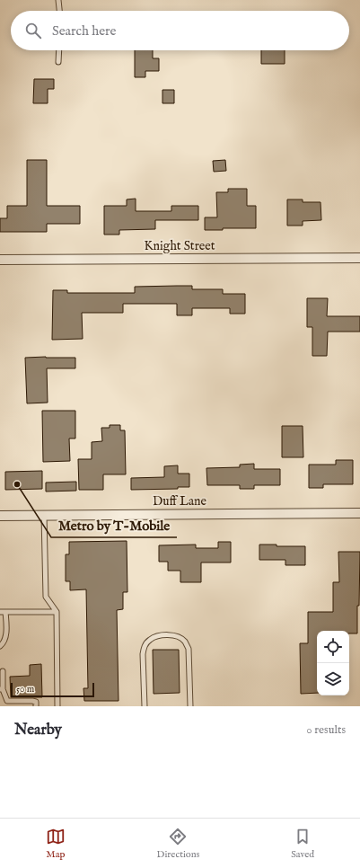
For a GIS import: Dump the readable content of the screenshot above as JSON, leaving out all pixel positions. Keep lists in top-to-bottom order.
{
  "streets": {
    "street": ["Knight Street", "Duff Lane"]
  },
  "places": ["Metro by T-Mobile"],
  "scale_bar": "50 m",
  "page": {
    "search": "Search here",
    "scale": "50 m",
    "heading": ["Nearby", "0 results"],
    "nav": ["Map", "Directions", "Saved"]
  }
}
